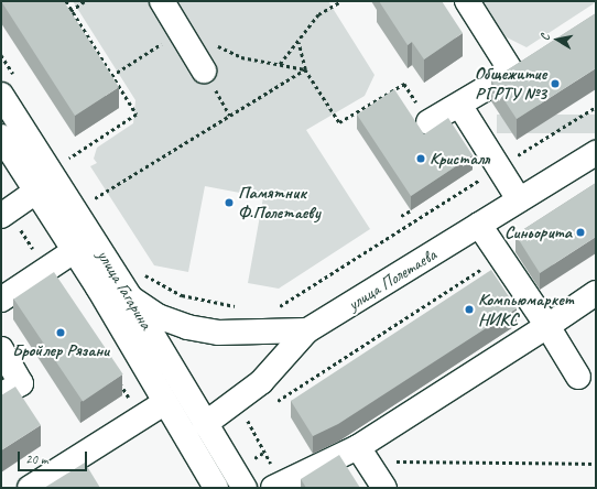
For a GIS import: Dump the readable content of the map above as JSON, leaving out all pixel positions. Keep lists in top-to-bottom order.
{
  "streets": {
    "main road": ["улица Полетаева", "улица Гагарина"]
  },
  "crossings": [
    ["улица Полетаева", "улица Гагарина"]
  ],
  "places": [
    "Общежитие РГРТУ №3",
    "Кристалл",
    "Памятник Ф.Полетаеву",
    "Синьорита",
    "Компьюмаркет НИКС",
    "Бройлер Рязани"
  ],
  "scale_bar": "20 m",
  "north": "left"
}
